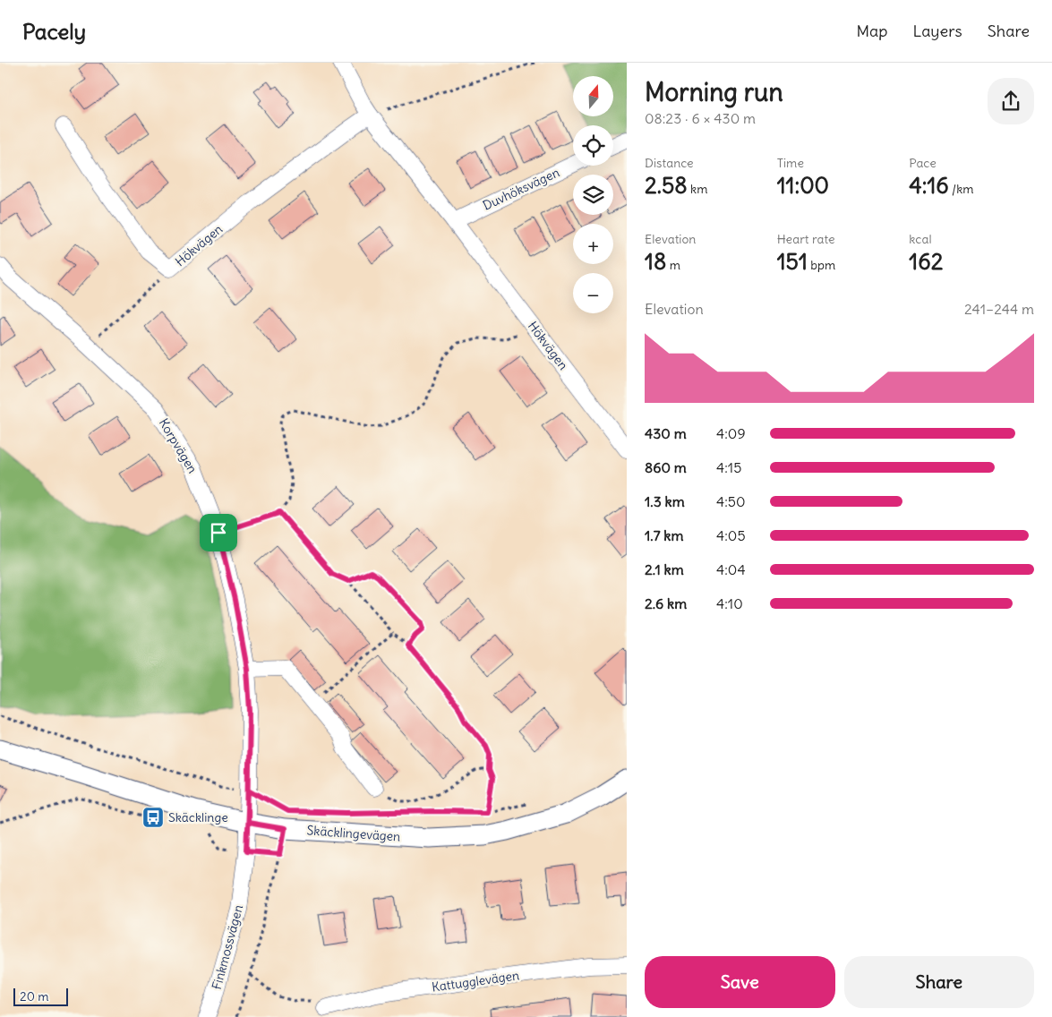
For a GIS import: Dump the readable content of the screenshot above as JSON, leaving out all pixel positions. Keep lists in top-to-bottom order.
{
  "streets": {
    "street": [
      "Duvhöksvägen",
      "Hökvägen",
      "Korpvägen",
      "Skäcklingevägen",
      "Finkmossvägen",
      "Kattugglevägen"
    ]
  },
  "crossings": [
    ["Duvhöksvägen", "Hökvägen"],
    ["Korpvägen", "Skäcklingevägen"],
    ["Korpvägen", "Finkmossvägen"],
    ["Skäcklingevägen", "Finkmossvägen"]
  ],
  "places": {
    "bus stop": ["Skäcklinge"]
  },
  "scale_bar": "20 m",
  "north": "top",
  "page": {
    "header": "Pacely",
    "nav": ["Map", "Layers", "Share"],
    "heading": ["Morning run", "08:23 · 6 × 430 m"],
    "map_buttons": ["+", "−"],
    "stats": [
      ["Distance", "2.58 km"],
      ["Time", "11:00"],
      ["Pace", "4:16 /km"],
      ["Elevation", "18 m"],
      ["Heart rate", "151 bpm"],
      ["kcal", "162"]
    ],
    "chart": ["Elevation", "241–244 m"],
    "list": [
      {
        "name": "430 m",
        "note": "4:09"
      },
      {
        "name": "860 m",
        "note": "4:15"
      },
      {
        "name": "1.3 km",
        "note": "4:50"
      },
      {
        "name": "1.7 km",
        "note": "4:05"
      },
      {
        "name": "2.1 km",
        "note": "4:04"
      },
      {
        "name": "2.6 km",
        "note": "4:10"
      }
    ],
    "buttons": ["Save", "Share"],
    "scale": "20 m"
  }
}
